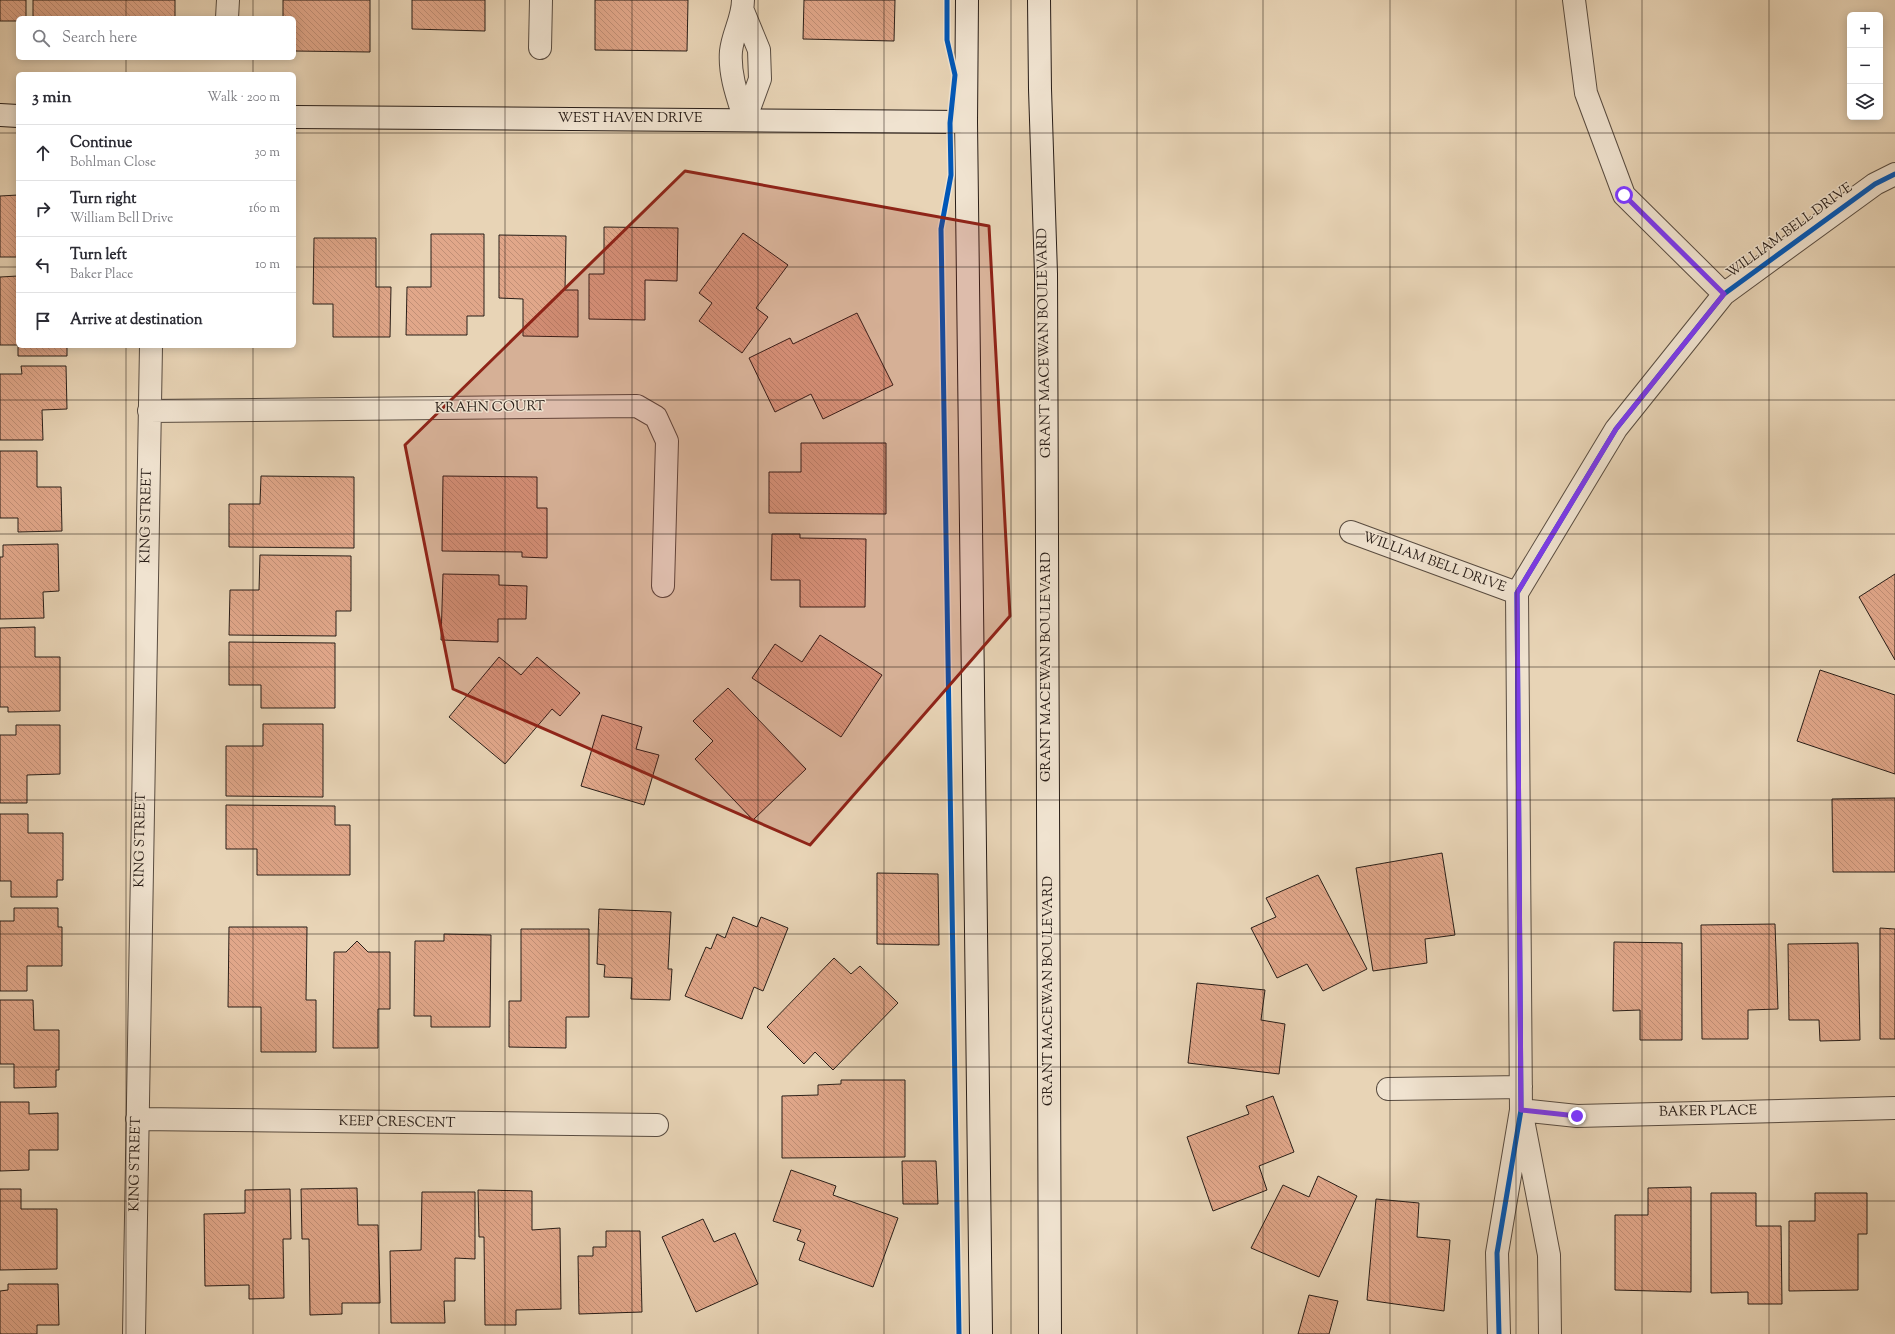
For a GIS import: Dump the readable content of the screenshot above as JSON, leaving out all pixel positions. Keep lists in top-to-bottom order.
{
  "streets": {
    "street": [
      "WEST HAVEN DRIVE",
      "WILLIAM BELL DRIVE",
      "GRANT MACEWAN BOULEVARD",
      "KRAHN COURT",
      "KING STREET",
      "BAKER PLACE",
      "KEEP CRESCENT"
    ]
  },
  "crossings": [
    ["WILLIAM BELL DRIVE", "BAKER PLACE"],
    ["KRAHN COURT", "KING STREET"],
    ["KING STREET", "KEEP CRESCENT"]
  ],
  "page": {
    "map_buttons": ["+", "−"],
    "search": "Search here",
    "heading": ["3 min", "Walk · 200 m"],
    "list": [
      ["Continue", "Bohlman Close", "30 m"],
      ["Turn right", "William Bell Drive", "160 m"],
      ["Turn left", "Baker Place", "10 m"],
      "Arrive at destination"
    ]
  }
}
